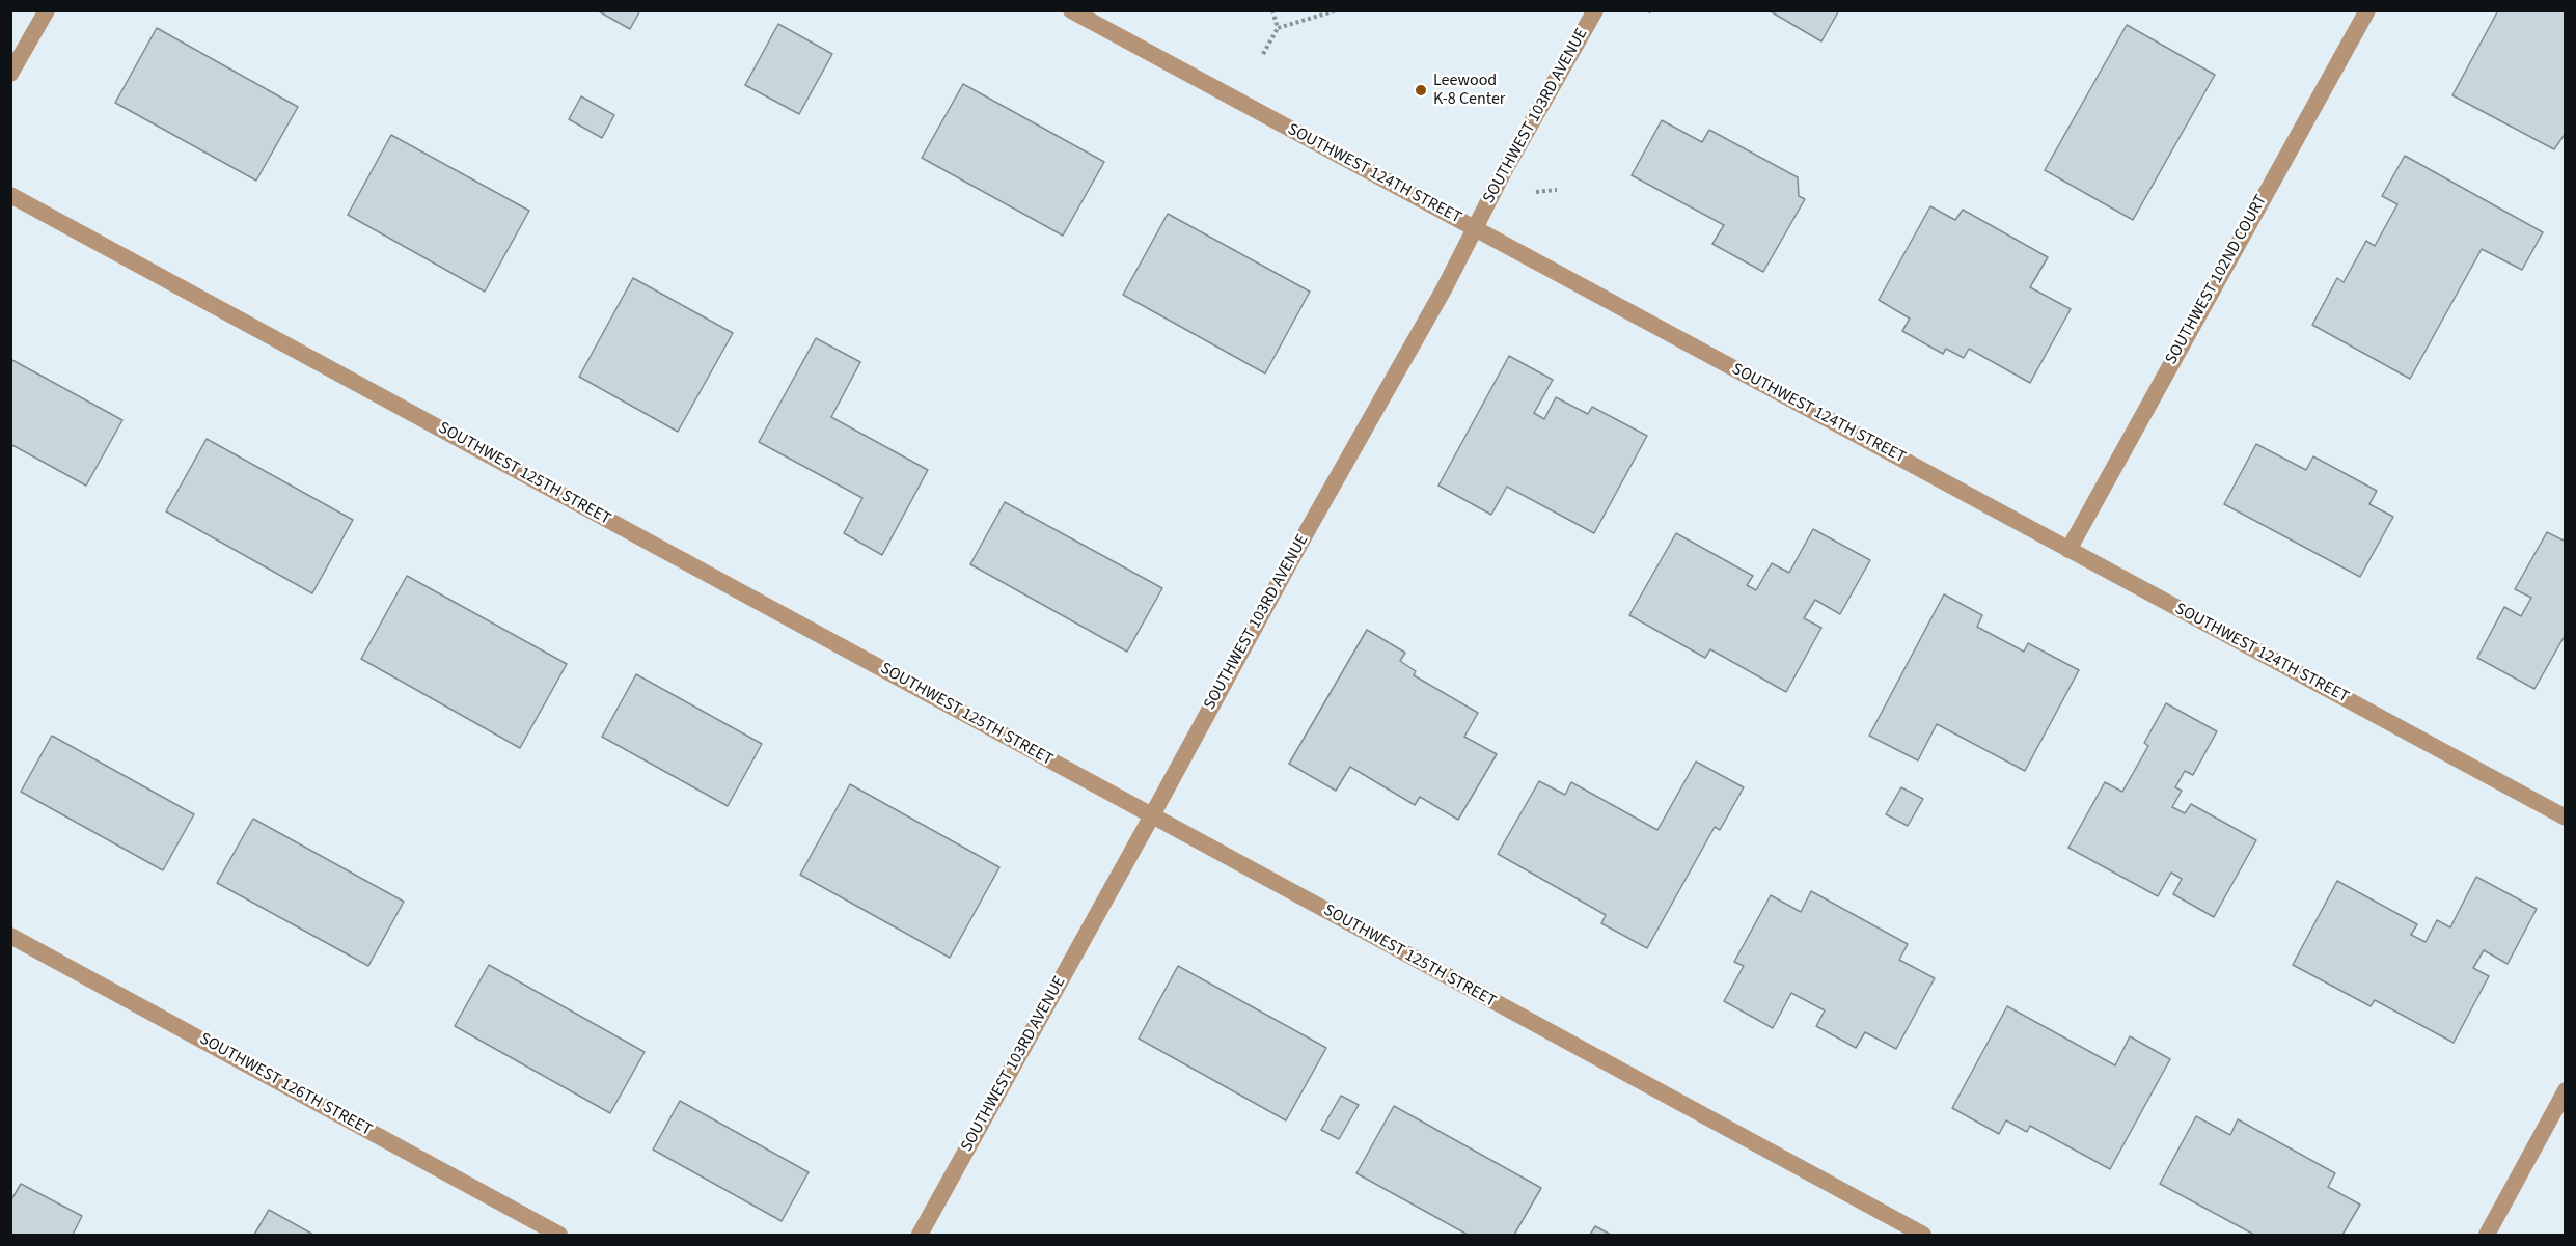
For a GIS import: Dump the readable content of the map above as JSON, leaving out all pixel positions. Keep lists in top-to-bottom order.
{
  "streets": {
    "street": [
      "SOUTHWEST 103RD AVENUE",
      "SOUTHWEST 124TH STREET",
      "SOUTHWEST 102ND COURT",
      "SOUTHWEST 125TH STREET",
      "SOUTHWEST 126TH STREET"
    ]
  },
  "crossings": [
    ["SOUTHWEST 103RD AVENUE", "SOUTHWEST 124TH STREET"],
    ["SOUTHWEST 103RD AVENUE", "SOUTHWEST 125TH STREET"],
    ["SOUTHWEST 124TH STREET", "SOUTHWEST 102ND COURT"]
  ],
  "places": ["Leewood K-8 Center"]
}
